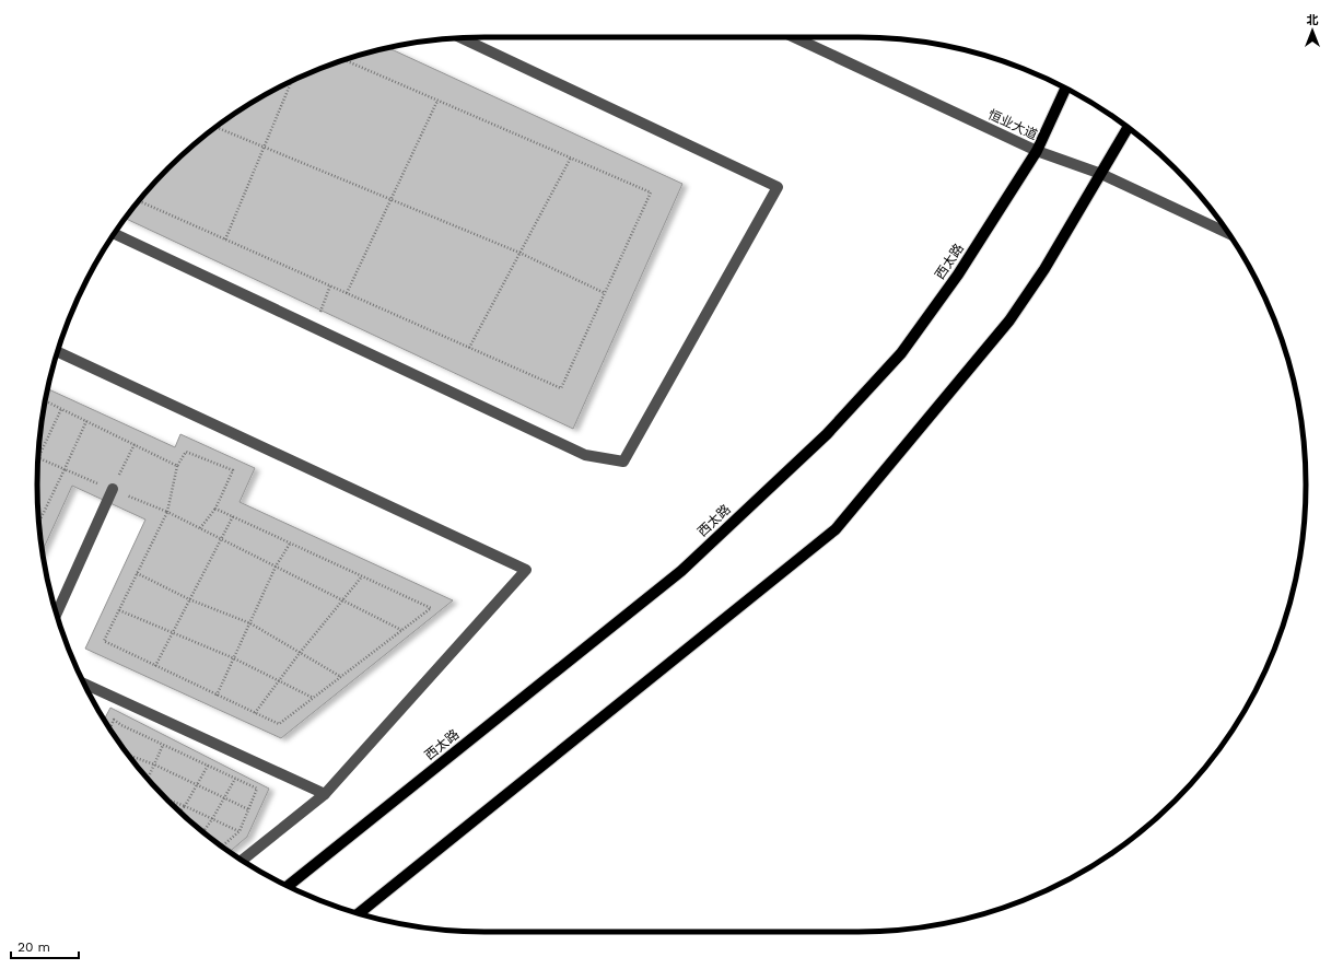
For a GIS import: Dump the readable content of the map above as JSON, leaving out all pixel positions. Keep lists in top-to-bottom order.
{
  "streets": {
    "main road": ["西太路"],
    "street": ["恒业大道"]
  },
  "crossings": [
    ["恒业大道", "西太路"]
  ],
  "scale_bar": "20 m",
  "north": "top"
}
